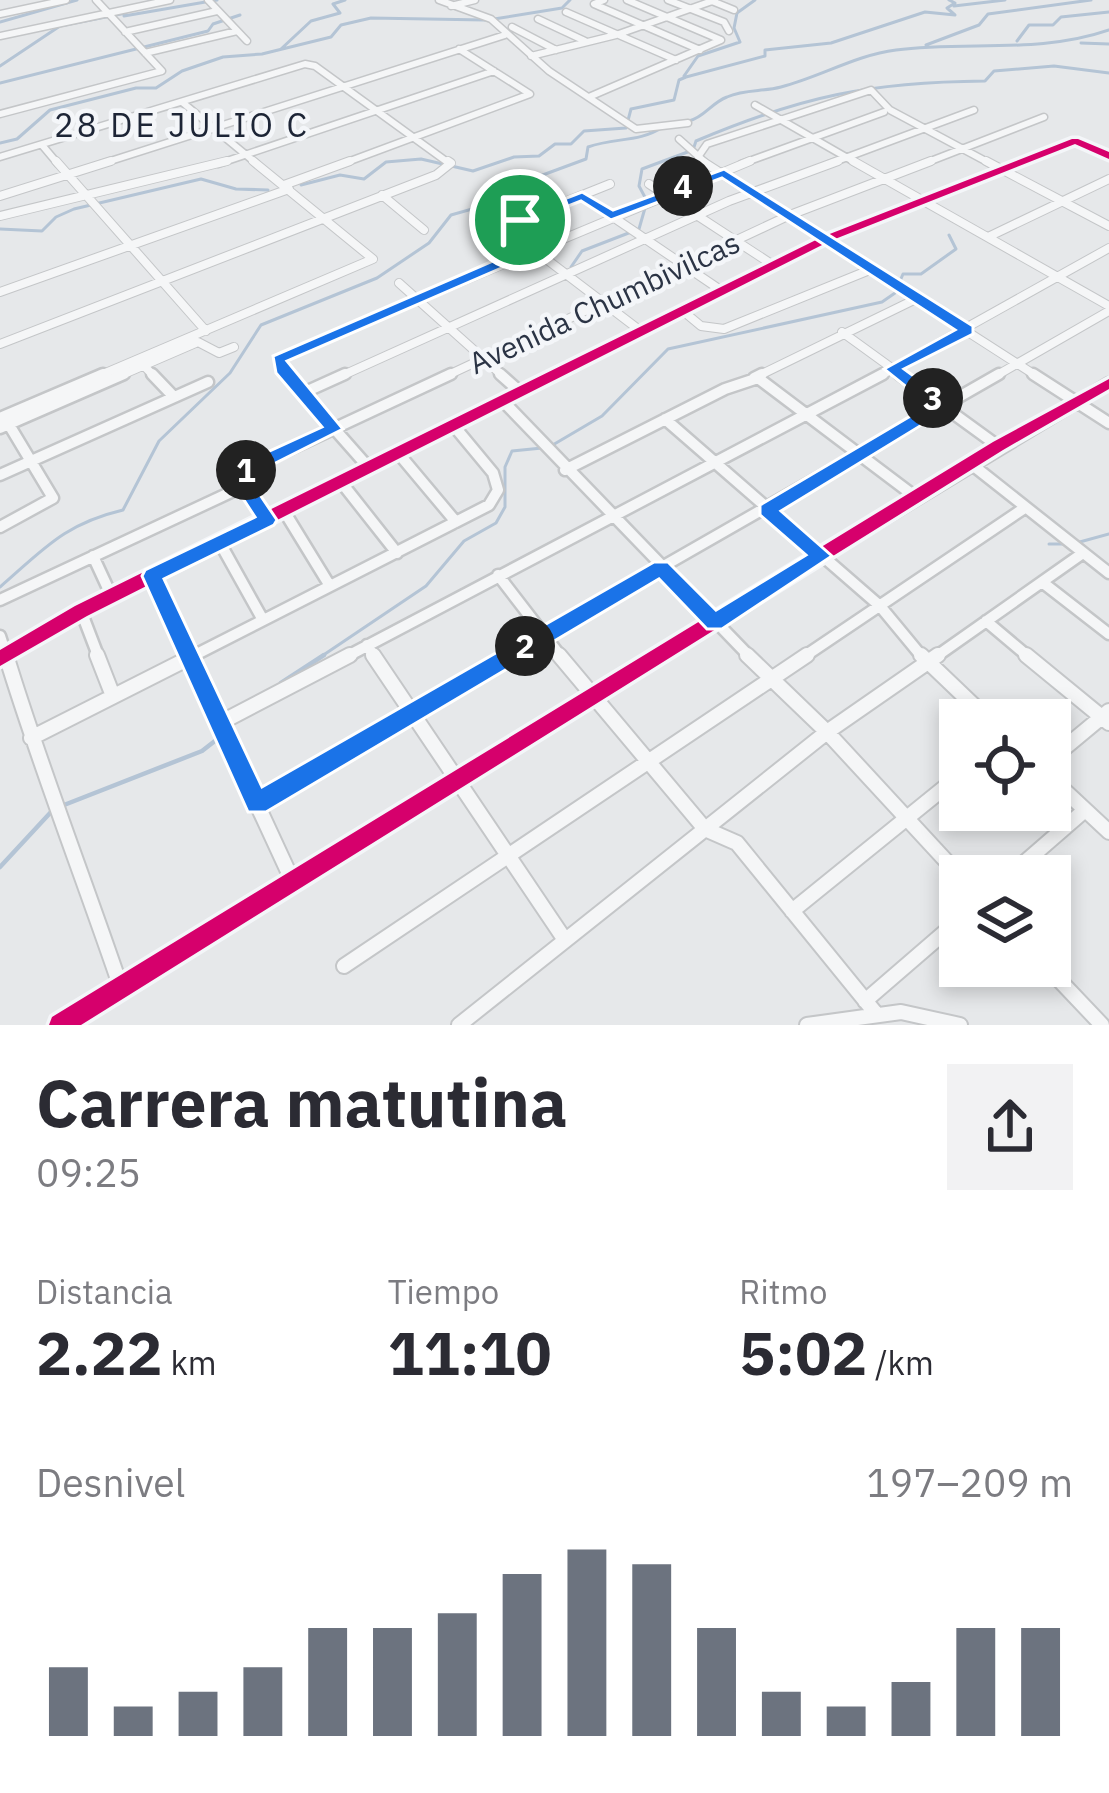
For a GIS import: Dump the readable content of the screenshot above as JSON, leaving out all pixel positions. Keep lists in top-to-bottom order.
{
  "streets": {
    "street": ["Avenida Chumbivilcas"]
  },
  "districts": ["28 DE JULIO C"],
  "page": {
    "pins": [
      "4",
      "3",
      "1",
      "2"
    ],
    "heading": ["Carrera matutina", "09:25"],
    "stats": [
      ["Distancia", "2.22 km"],
      ["Tiempo", "11:10"],
      ["Ritmo", "5:02 /km"]
    ],
    "chart": ["Desnivel", "197–209 m"]
  }
}
